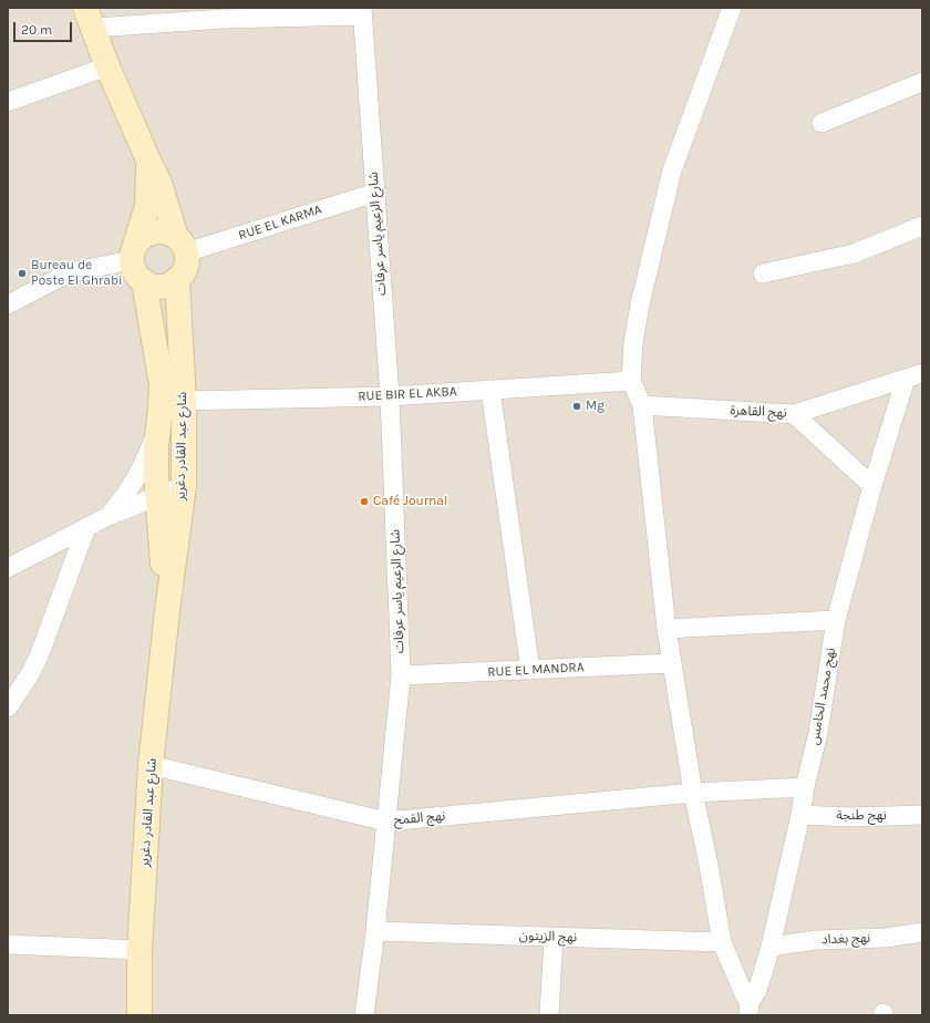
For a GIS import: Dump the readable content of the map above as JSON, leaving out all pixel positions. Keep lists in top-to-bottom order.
{
  "streets": {
    "main road": ["شارع عبد القادر دغرير"],
    "street": [
      "RUE EL KARMA",
      "شارع الزعيم ياسر عرفات",
      "RUE BIR EL AKBA",
      "نهج القاهرة",
      "RUE EL MANDRA",
      "نهج محمد الخامس",
      "نهج طنجة",
      "نهج القمح",
      "نهج الزيتون",
      "نهج بغداد"
    ]
  },
  "crossings": [
    ["RUE EL KARMA", "شارع الزعيم ياسر عرفات"],
    ["RUE EL KARMA", "شارع عبد القادر دغرير"],
    ["شارع الزعيم ياسر عرفات", "RUE BIR EL AKBA"],
    ["شارع الزعيم ياسر عرفات", "RUE EL MANDRA"],
    ["شارع الزعيم ياسر عرفات", "نهج القمح"],
    ["شارع الزعيم ياسر عرفات", "نهج الزيتون"],
    ["RUE BIR EL AKBA", "شارع عبد القادر دغرير"],
    ["نهج القاهرة", "نهج محمد الخامس"],
    ["شارع عبد القادر دغرير", "نهج القمح"],
    ["نهج محمد الخامس", "نهج طنجة"],
    ["نهج محمد الخامس", "نهج القمح"],
    ["نهج محمد الخامس", "نهج بغداد"]
  ],
  "places": ["Bureau de Poste El Ghrabi", "Mg", "Café Journal"],
  "scale_bar": "20 m"
}
